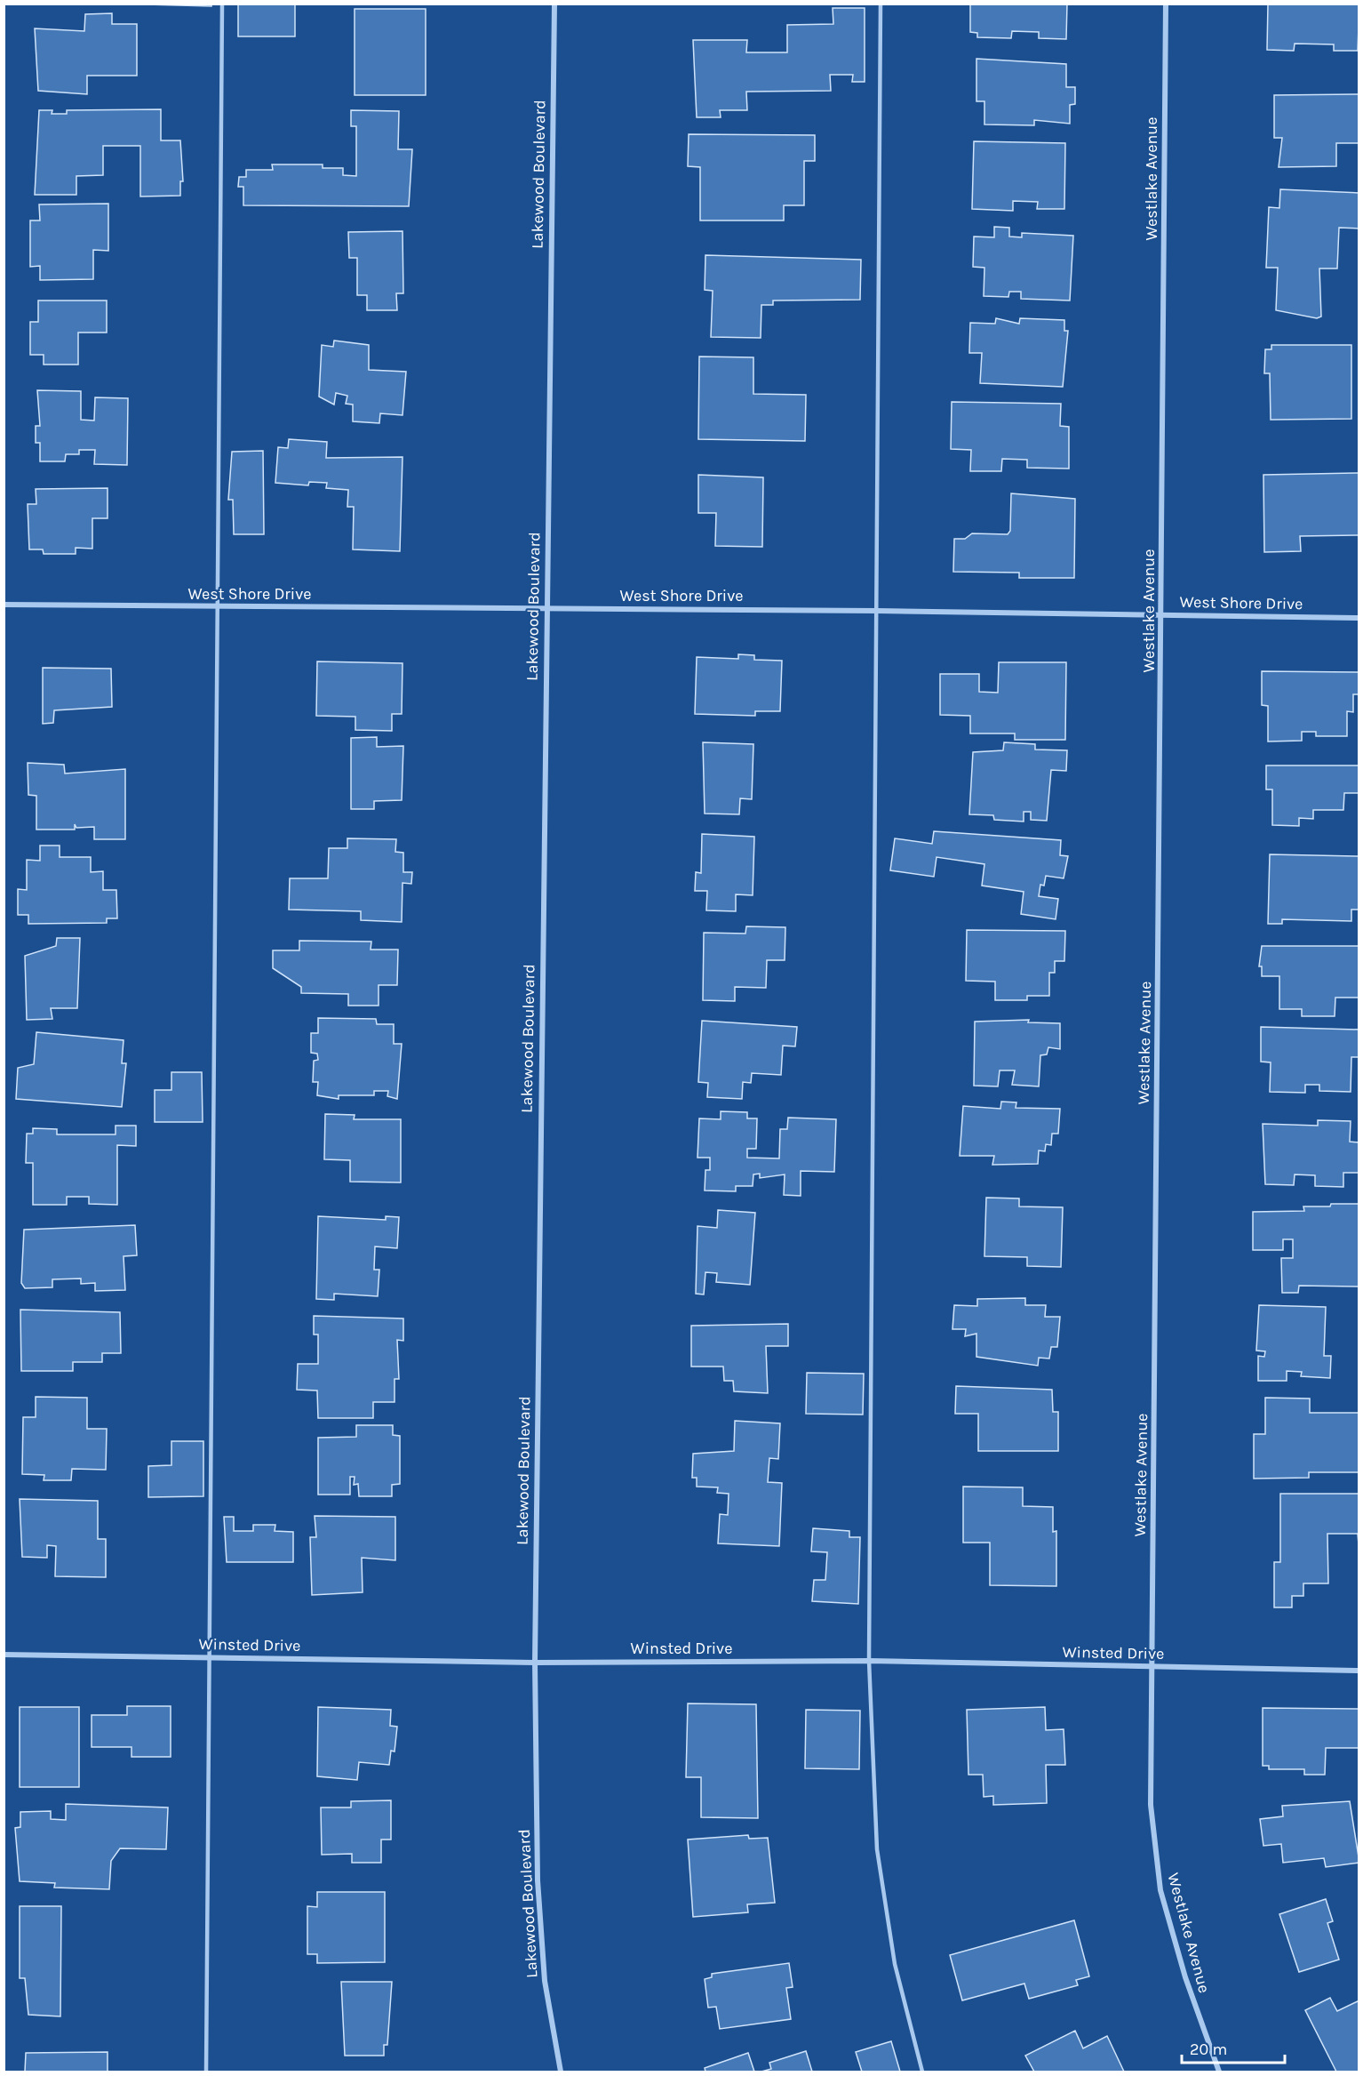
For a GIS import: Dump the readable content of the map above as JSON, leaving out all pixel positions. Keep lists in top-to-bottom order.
{
  "streets": {
    "street": [
      "Lakewood Boulevard",
      "Westlake Avenue",
      "West Shore Drive",
      "Winsted Drive"
    ]
  },
  "crossings": [
    ["Lakewood Boulevard", "West Shore Drive"],
    ["Lakewood Boulevard", "Winsted Drive"],
    ["Westlake Avenue", "West Shore Drive"],
    ["Westlake Avenue", "Winsted Drive"]
  ],
  "scale_bar": "20 m"
}
